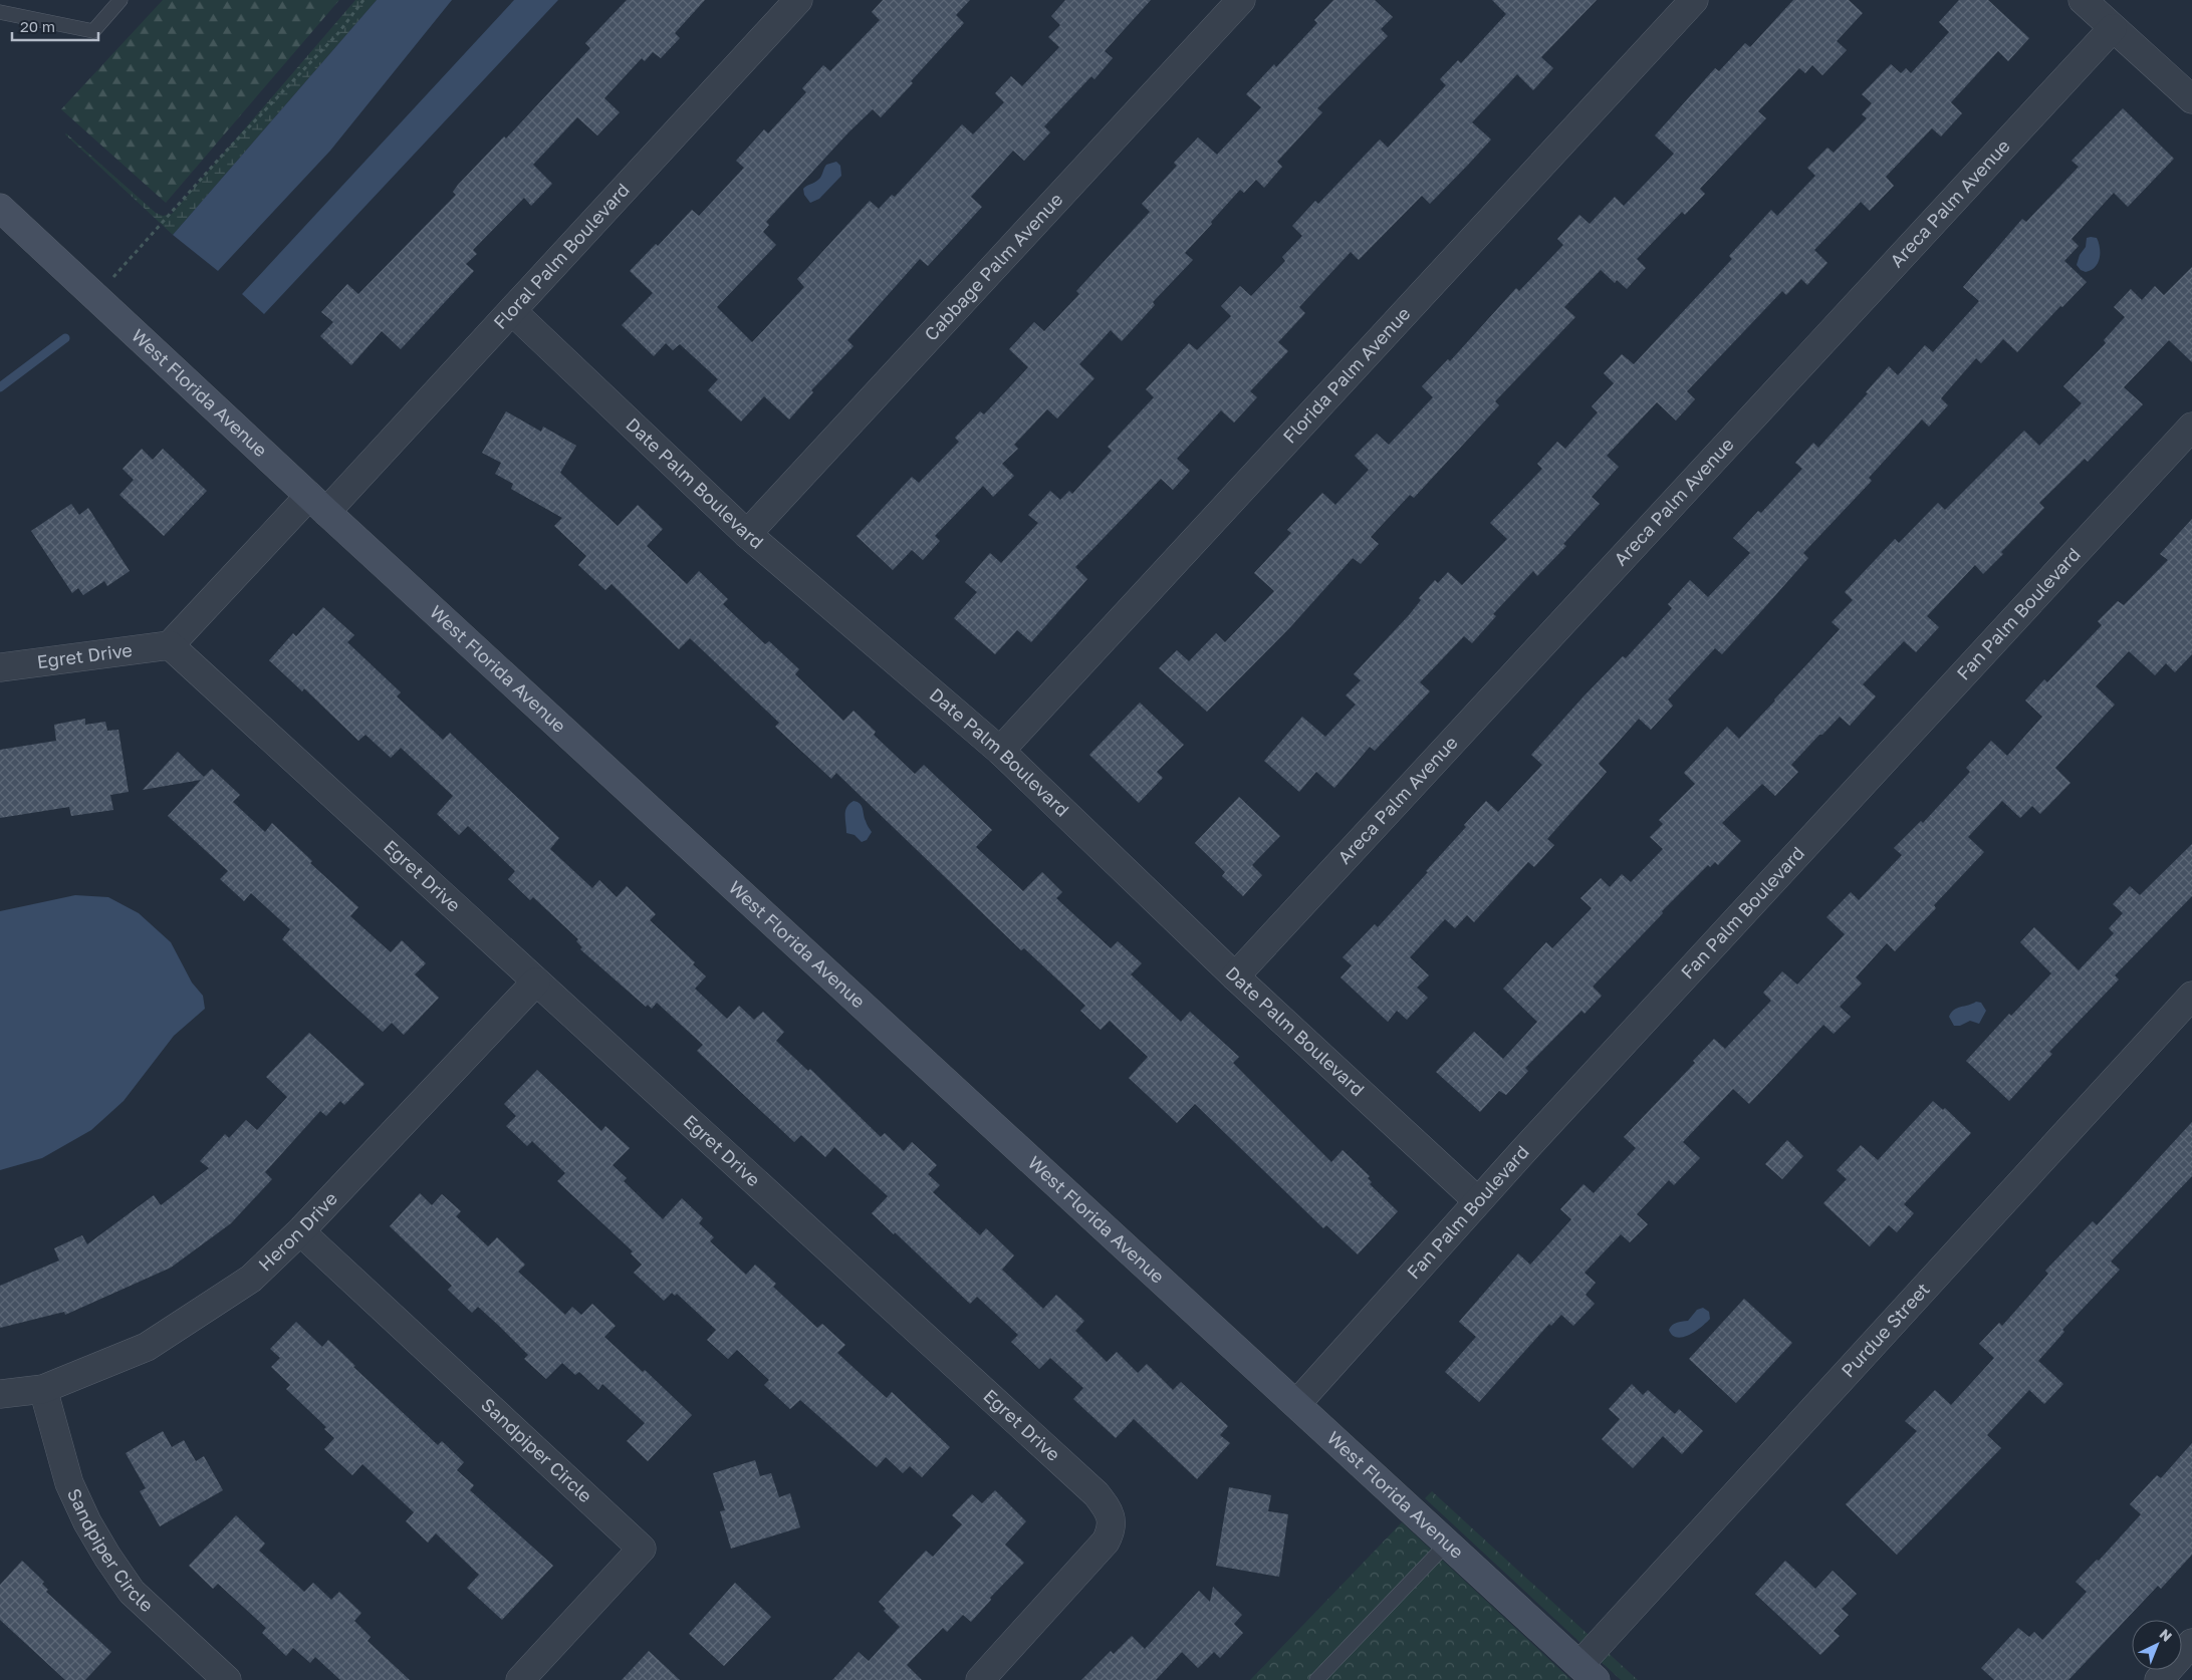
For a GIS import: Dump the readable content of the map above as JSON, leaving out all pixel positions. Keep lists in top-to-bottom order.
{
  "streets": {
    "street": [
      "Areca Palm Avenue",
      "Floral Palm Boulevard",
      "Cabbage Palm Avenue",
      "Florida Palm Avenue",
      "West Florida Avenue",
      "Date Palm Boulevard",
      "Fan Palm Boulevard",
      "Egret Drive",
      "Heron Drive",
      "Purdue Street",
      "Sandpiper Circle"
    ]
  },
  "crossings": [
    ["Areca Palm Avenue", "Date Palm Boulevard"],
    ["Floral Palm Boulevard", "West Florida Avenue"],
    ["Floral Palm Boulevard", "Date Palm Boulevard"],
    ["Cabbage Palm Avenue", "Date Palm Boulevard"],
    ["Florida Palm Avenue", "Date Palm Boulevard"],
    ["West Florida Avenue", "Fan Palm Boulevard"],
    ["West Florida Avenue", "Purdue Street"],
    ["Date Palm Boulevard", "Fan Palm Boulevard"],
    ["Egret Drive", "Heron Drive"],
    ["Heron Drive", "Sandpiper Circle"]
  ],
  "scale_bar": "20 m",
  "north": "top right"
}
